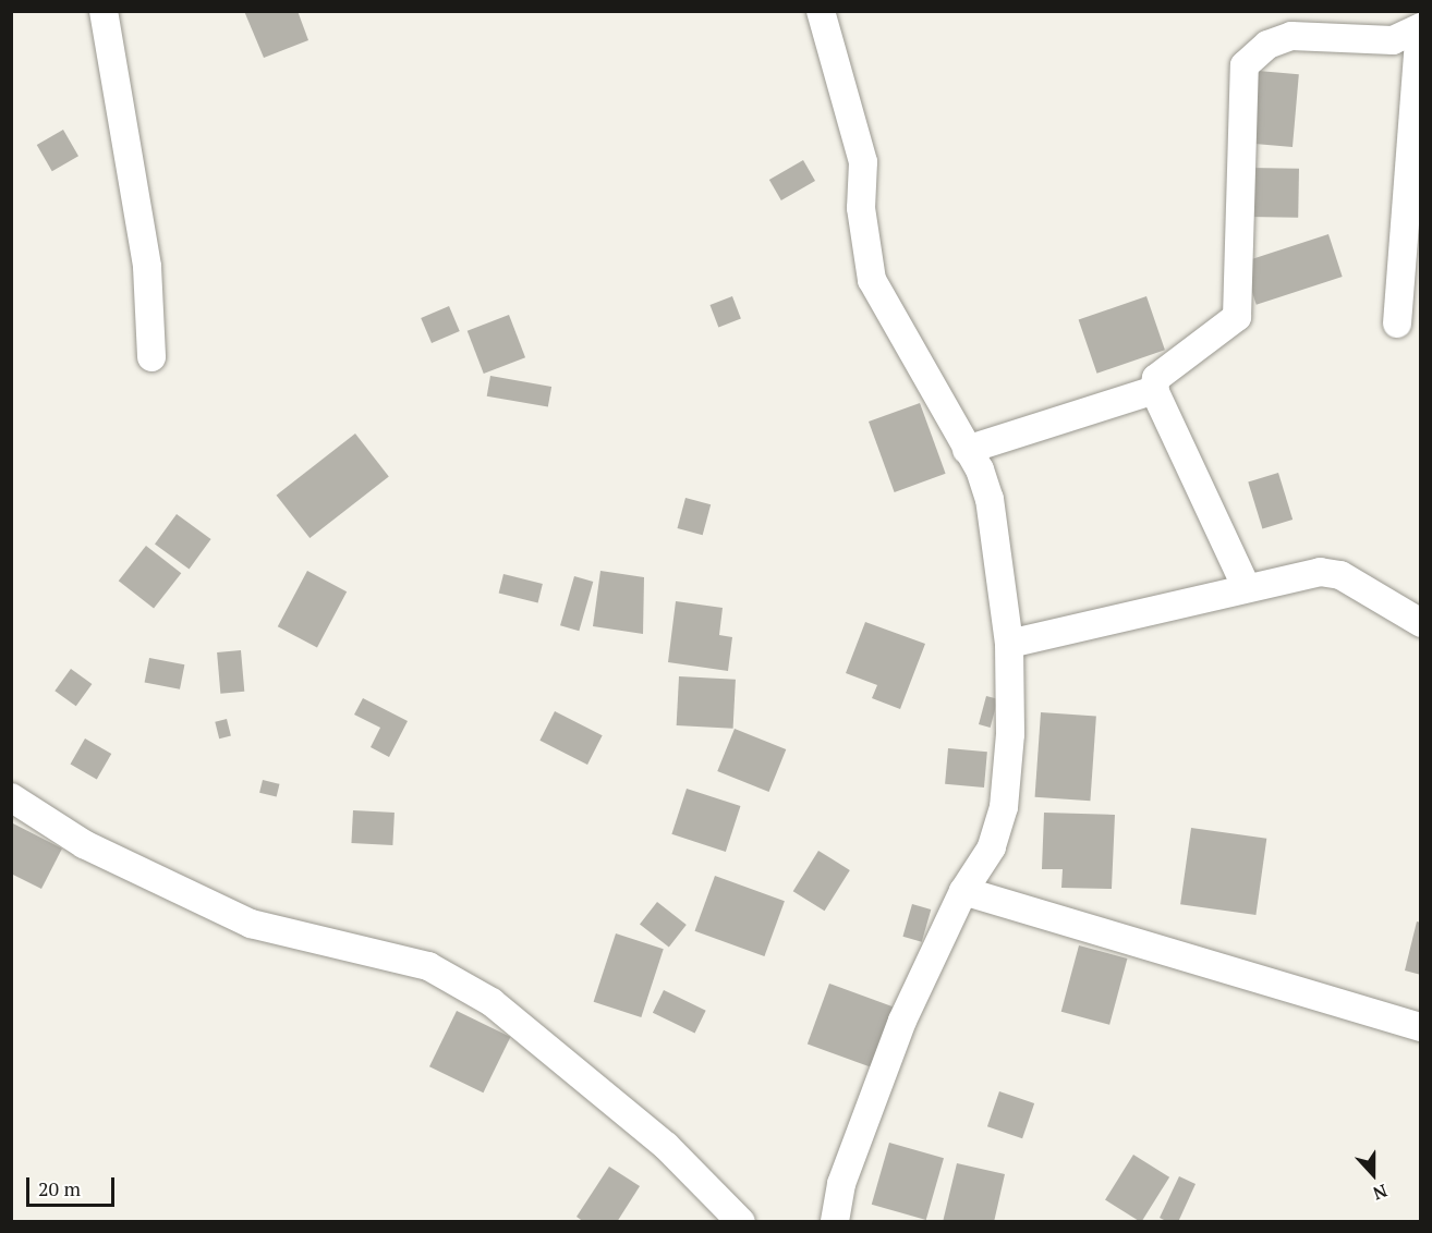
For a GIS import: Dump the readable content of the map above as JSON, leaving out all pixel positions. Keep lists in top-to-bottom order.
{
  "scale_bar": "20 m",
  "north": "bottom"
}
